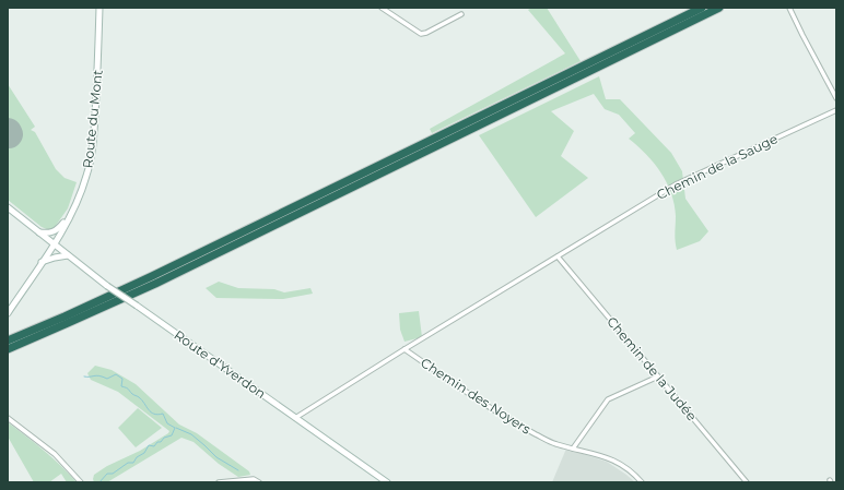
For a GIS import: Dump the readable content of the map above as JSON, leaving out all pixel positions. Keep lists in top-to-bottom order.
{
  "streets": {
    "main road": ["Route du Mont", "Route d'Yverdon"],
    "street": ["Chemin de la Sauge", "Chemin de la Judée", "Chemin des Noyers"]
  },
  "crossings": [
    ["Route du Mont", "Route d'Yverdon"],
    ["Chemin de la Sauge", "Route d'Yverdon"],
    ["Chemin de la Sauge", "Chemin de la Judée"],
    ["Chemin de la Sauge", "Chemin des Noyers"]
  ]
}
